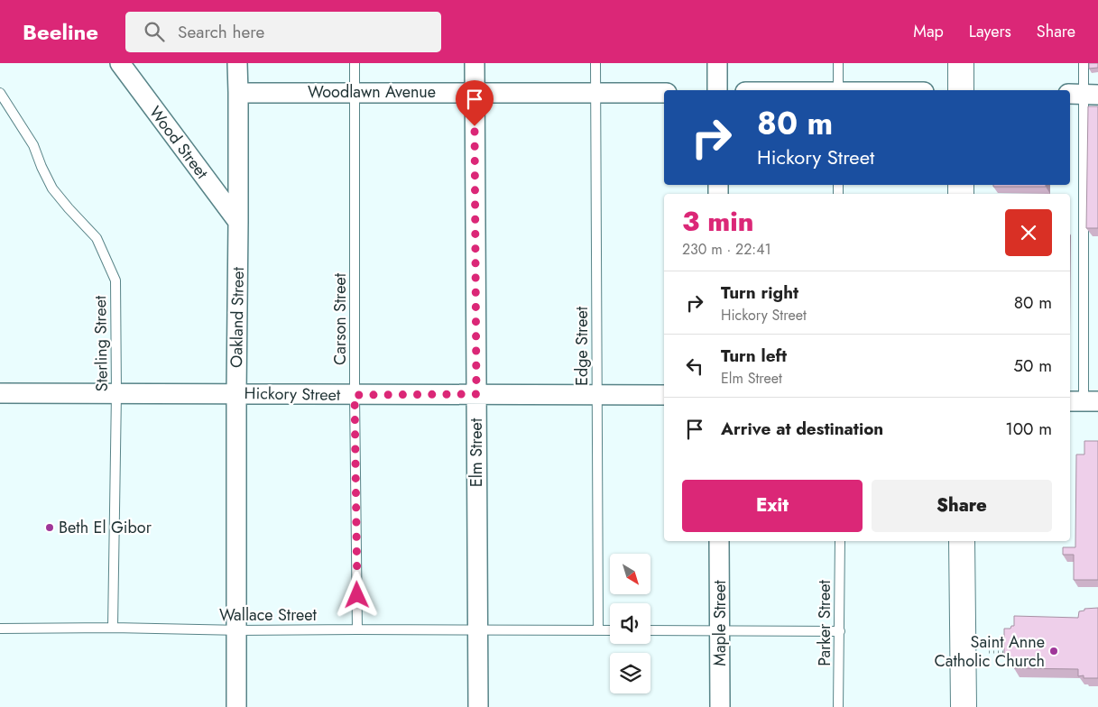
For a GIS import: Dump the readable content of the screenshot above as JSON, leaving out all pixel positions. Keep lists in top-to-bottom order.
{
  "streets": {
    "street": [
      "Woodlawn Avenue",
      "Wood Street",
      "Oakland Street",
      "Hickory Street",
      "Elm Street",
      "Maple Street"
    ],
    "lane": [
      "Carson Street",
      "Sterling Street",
      "Edge Street",
      "Wallace Street",
      "Parker Street"
    ]
  },
  "crossings": [
    ["Woodlawn Avenue", "Oakland Street"],
    ["Woodlawn Avenue", "Carson Street"],
    ["Woodlawn Avenue", "Edge Street"],
    ["Woodlawn Avenue", "Elm Street"],
    ["Wood Street", "Oakland Street"],
    ["Oakland Street", "Hickory Street"],
    ["Oakland Street", "Wallace Street"],
    ["Carson Street", "Hickory Street"],
    ["Carson Street", "Wallace Street"],
    ["Sterling Street", "Hickory Street"],
    ["Sterling Street", "Wallace Street"],
    ["Edge Street", "Hickory Street"],
    ["Edge Street", "Wallace Street"],
    ["Hickory Street", "Elm Street"],
    ["Elm Street", "Wallace Street"]
  ],
  "places": ["Beth El Gibor", "Saint Anne Catholic Church"],
  "north": "bottom right",
  "page": {
    "header": "Beeline",
    "search": "Search here",
    "nav": ["Map", "Layers", "Share"],
    "turn": ["80 m", "Hickory Street"],
    "heading": ["3 min", "230 m · 22:41"],
    "list": [
      {
        "name": "Turn right",
        "note": "Hickory Street",
        "value": "80 m"
      },
      {
        "name": "Turn left",
        "note": "Elm Street",
        "value": "50 m"
      },
      {
        "name": "Arrive at destination",
        "value": "100 m"
      }
    ],
    "buttons": ["Exit", "Share"]
  }
}
